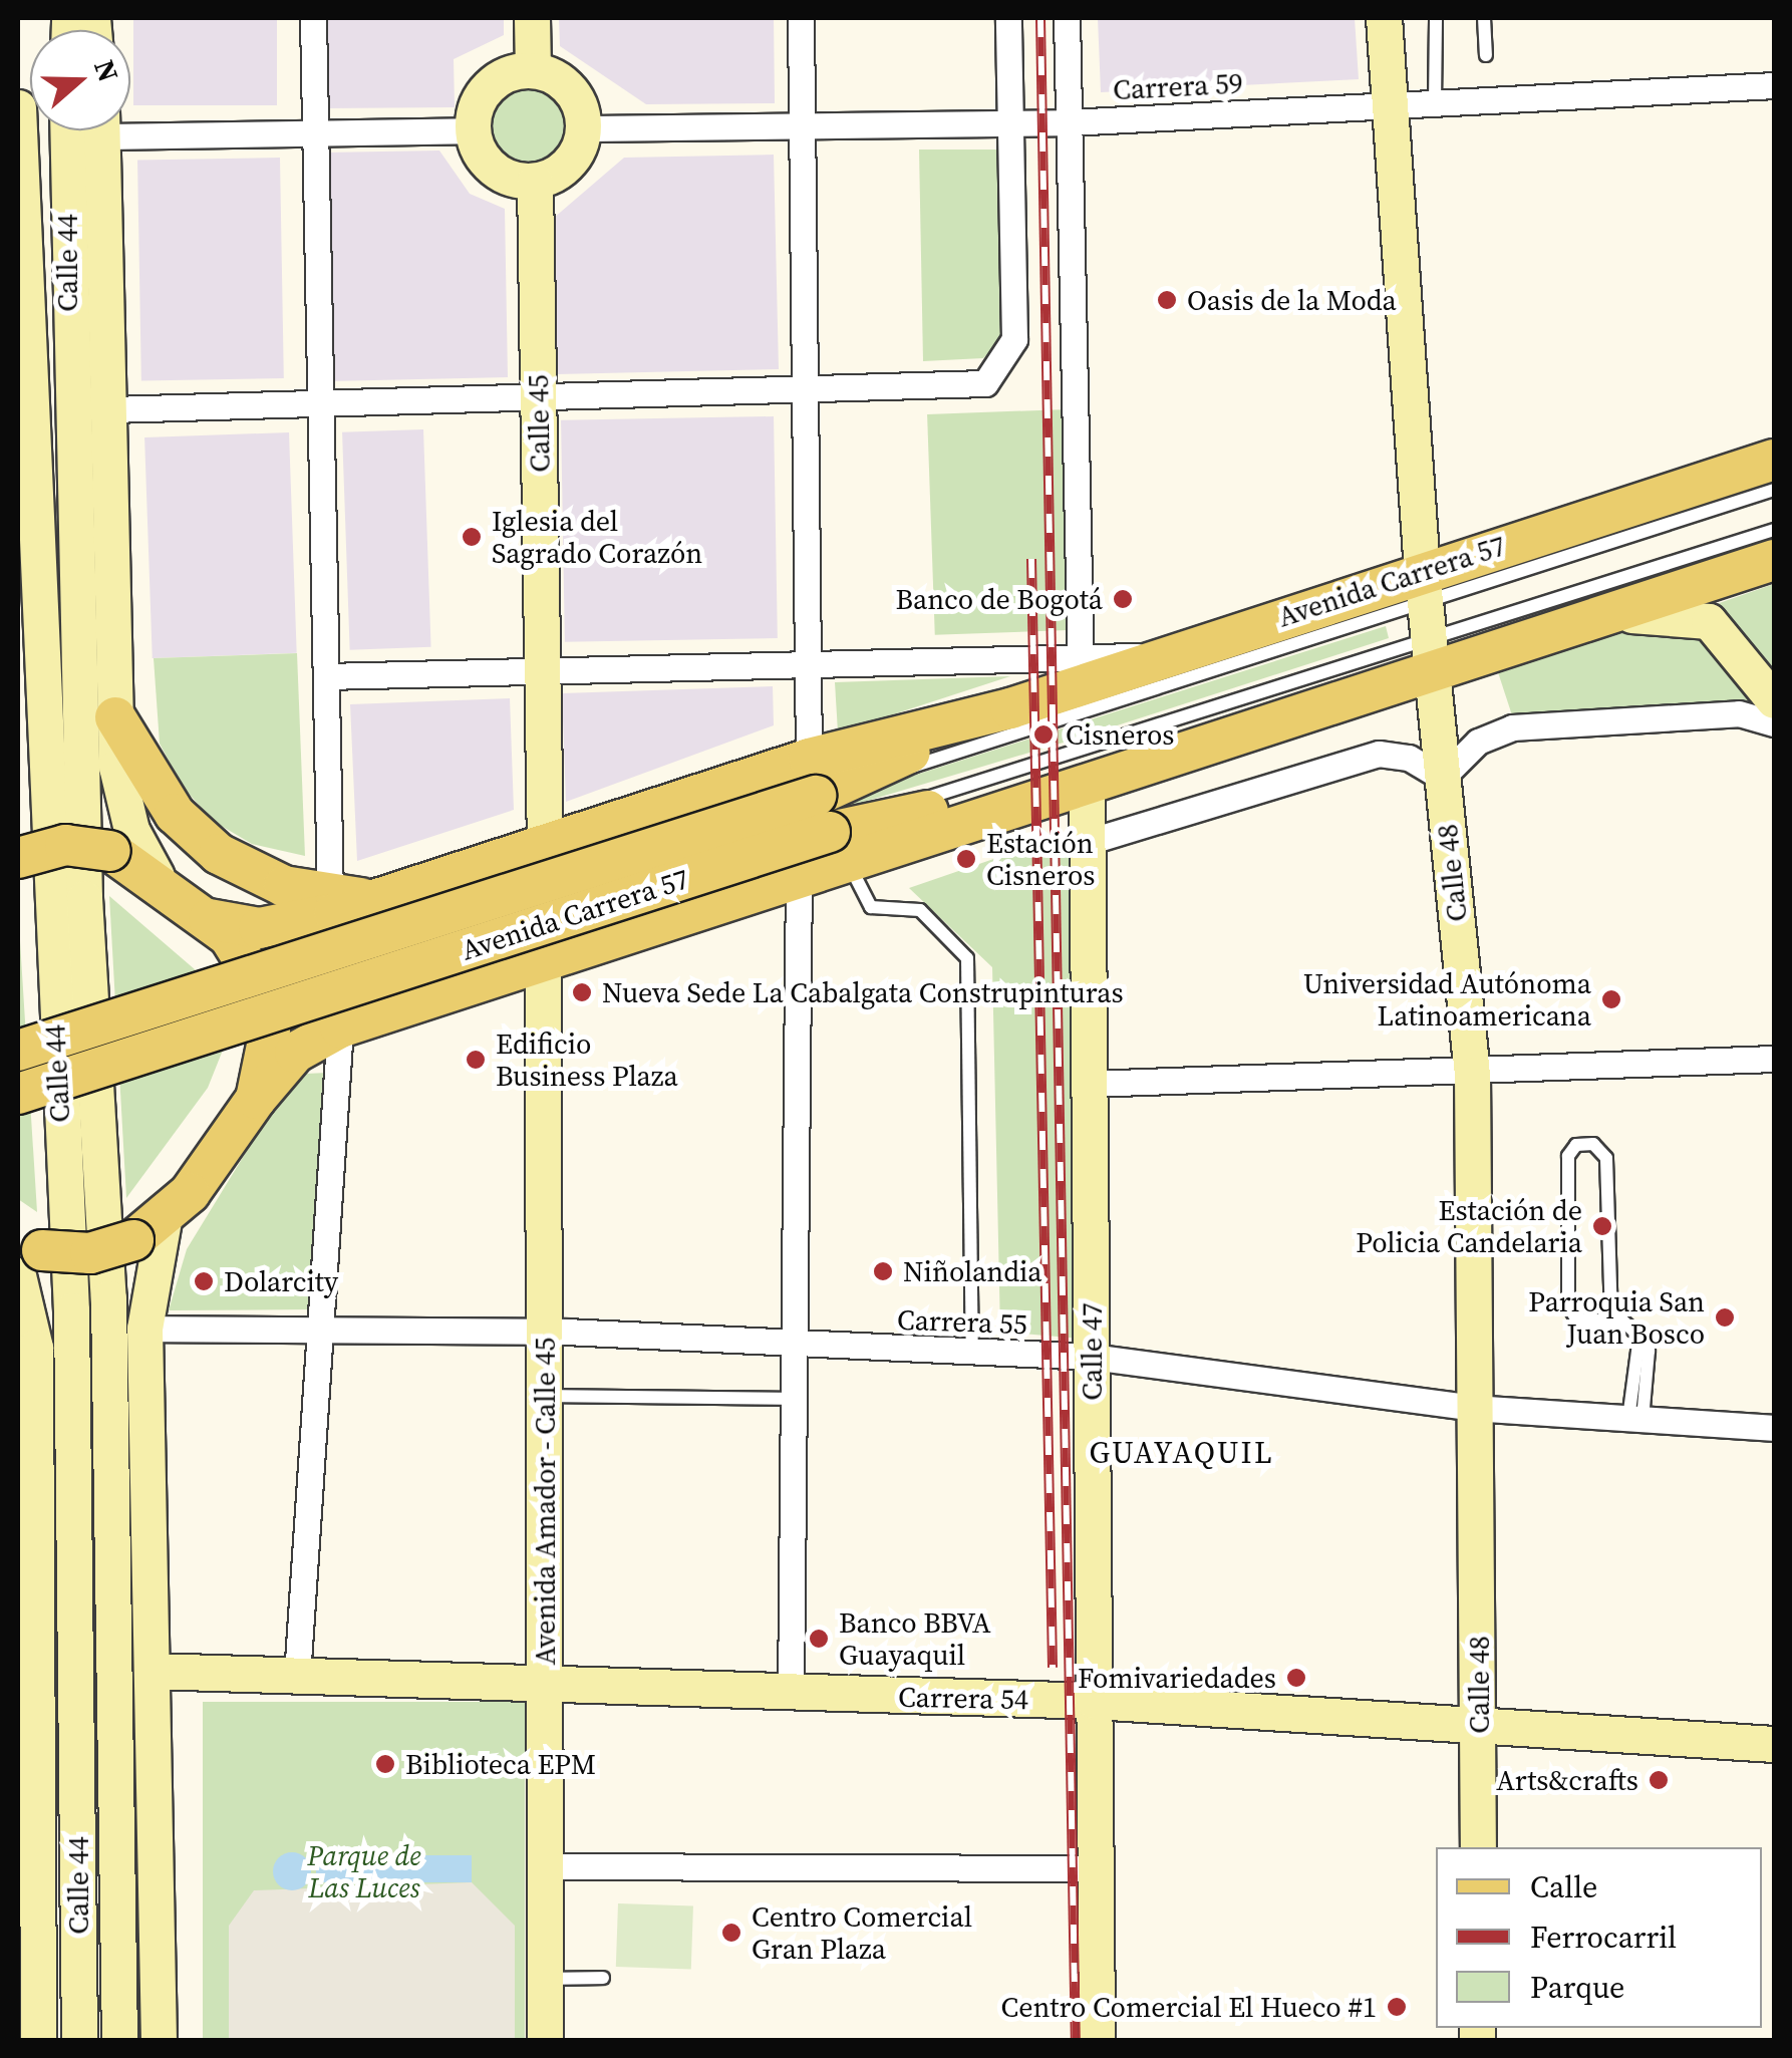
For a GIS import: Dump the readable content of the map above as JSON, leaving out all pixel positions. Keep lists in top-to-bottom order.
{
  "streets": {
    "main road": ["Avenida Carrera 57"],
    "street": [
      "Carrera 59",
      "Calle 44",
      "Calle 45",
      "Calle 48",
      "Carrera 55",
      "Calle 47",
      "Avenida Amador - Calle 45",
      "Carrera 54"
    ]
  },
  "crossings": [
    ["Carrera 59", "Calle 45"],
    ["Carrera 59", "Calle 48"],
    ["Calle 45", "Avenida Carrera 57"],
    ["Avenida Carrera 57", "Calle 48"],
    ["Avenida Carrera 57", "Calle 47"],
    ["Avenida Carrera 57", "Avenida Amador - Calle 45"],
    ["Calle 48", "Carrera 55"],
    ["Calle 48", "Carrera 54"],
    ["Carrera 55", "Calle 47"],
    ["Carrera 55", "Avenida Amador - Calle 45"],
    ["Calle 47", "Carrera 54"],
    ["Avenida Amador - Calle 45", "Carrera 54"]
  ],
  "districts": ["GUAYAQUIL"],
  "parks": ["Parque de Las Luces"],
  "places": [
    "Oasis de la Moda",
    "Iglesia del Sagrado Corazón",
    "Banco de Bogotá",
    "Cisneros",
    "Estación Cisneros",
    "Nueva Sede La Cabalgata Construpinturas",
    "Universidad Autónoma Latinoamericana",
    "Edificio Business Plaza",
    "Estación de Policia Candelaria",
    "Niñolandia",
    "Dolarcity",
    "Parroquia San Juan Bosco",
    "Banco BBVA Guayaquil",
    "Fomivariedades",
    "Biblioteca EPM",
    "Arts&crafts",
    "Centro Comercial Gran Plaza",
    "Centro Comercial El Hueco #1"
  ],
  "legend": ["Calle", "Ferrocarril", "Parque"],
  "north": "right"
}
